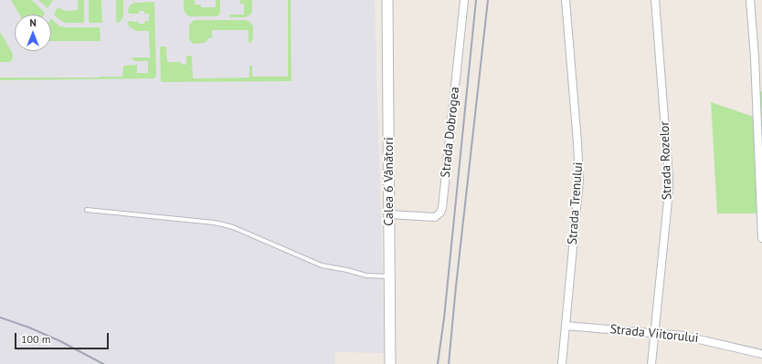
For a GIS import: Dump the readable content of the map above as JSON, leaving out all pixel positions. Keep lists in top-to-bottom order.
{
  "streets": {
    "main road": ["Calea 6 Vânători"],
    "street": [
      "Strada Dobrogea",
      "Strada Rozelor",
      "Strada Trenului",
      "Strada Viitorului"
    ]
  },
  "crossings": [
    ["Strada Dobrogea", "Calea 6 Vânători"],
    ["Strada Rozelor", "Strada Viitorului"],
    ["Strada Trenului", "Strada Viitorului"]
  ],
  "scale_bar": "100 m",
  "north": "top"
}
